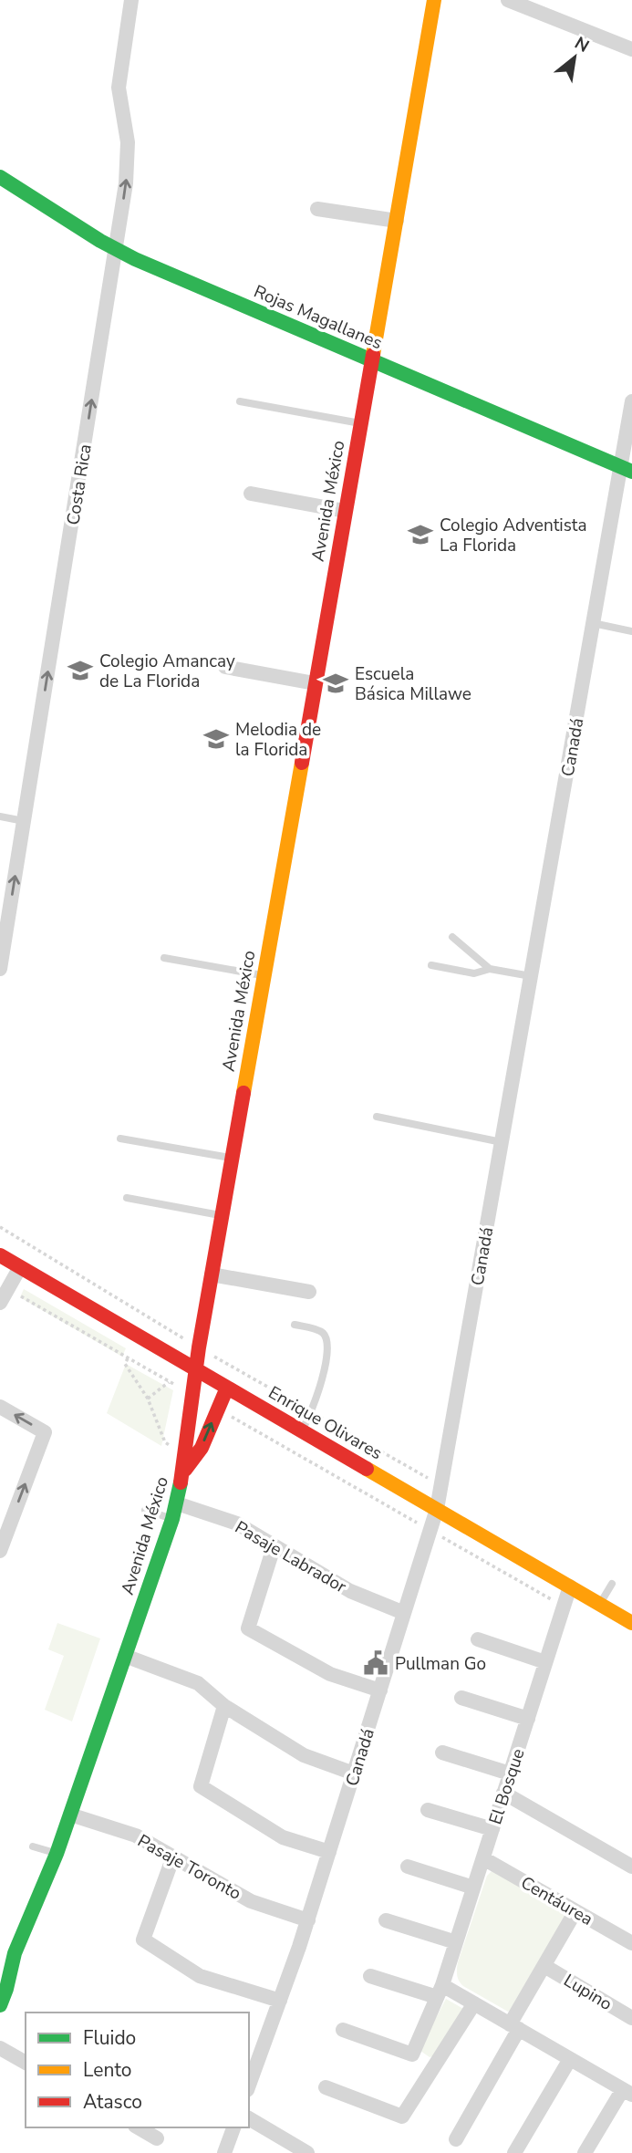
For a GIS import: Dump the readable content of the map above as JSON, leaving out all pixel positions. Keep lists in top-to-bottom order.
{
  "streets": {
    "street": [
      "Rojas Magallanes",
      "Costa Rica",
      "Avenida México",
      "Canadá",
      "Enrique Olivares",
      "Pasaje Labrador",
      "El Bosque",
      "Pasaje Toronto",
      "Centáurea",
      "Lupino"
    ]
  },
  "crossings": [
    ["Rojas Magallanes", "Costa Rica"],
    ["Rojas Magallanes", "Avenida México"],
    ["Rojas Magallanes", "Canadá"],
    ["Avenida México", "Enrique Olivares"],
    ["Avenida México", "Pasaje Labrador"],
    ["Avenida México", "Pasaje Toronto"],
    ["Canadá", "Enrique Olivares"],
    ["Canadá", "Pasaje Labrador"],
    ["Canadá", "Pasaje Toronto"],
    ["Enrique Olivares", "El Bosque"],
    ["El Bosque", "Centáurea"]
  ],
  "one_way": ["Costa Rica"],
  "places": {
    "school or university": [
      "Colegio Adventista La Florida",
      "Colegio Amancay de La Florida",
      "Escuela Básica Millawe",
      "Melodia de la Florida"
    ],
    "public building": ["Pullman Go"]
  },
  "legend": ["Fluido", "Lento", "Atasco"],
  "north": "top right"
}
